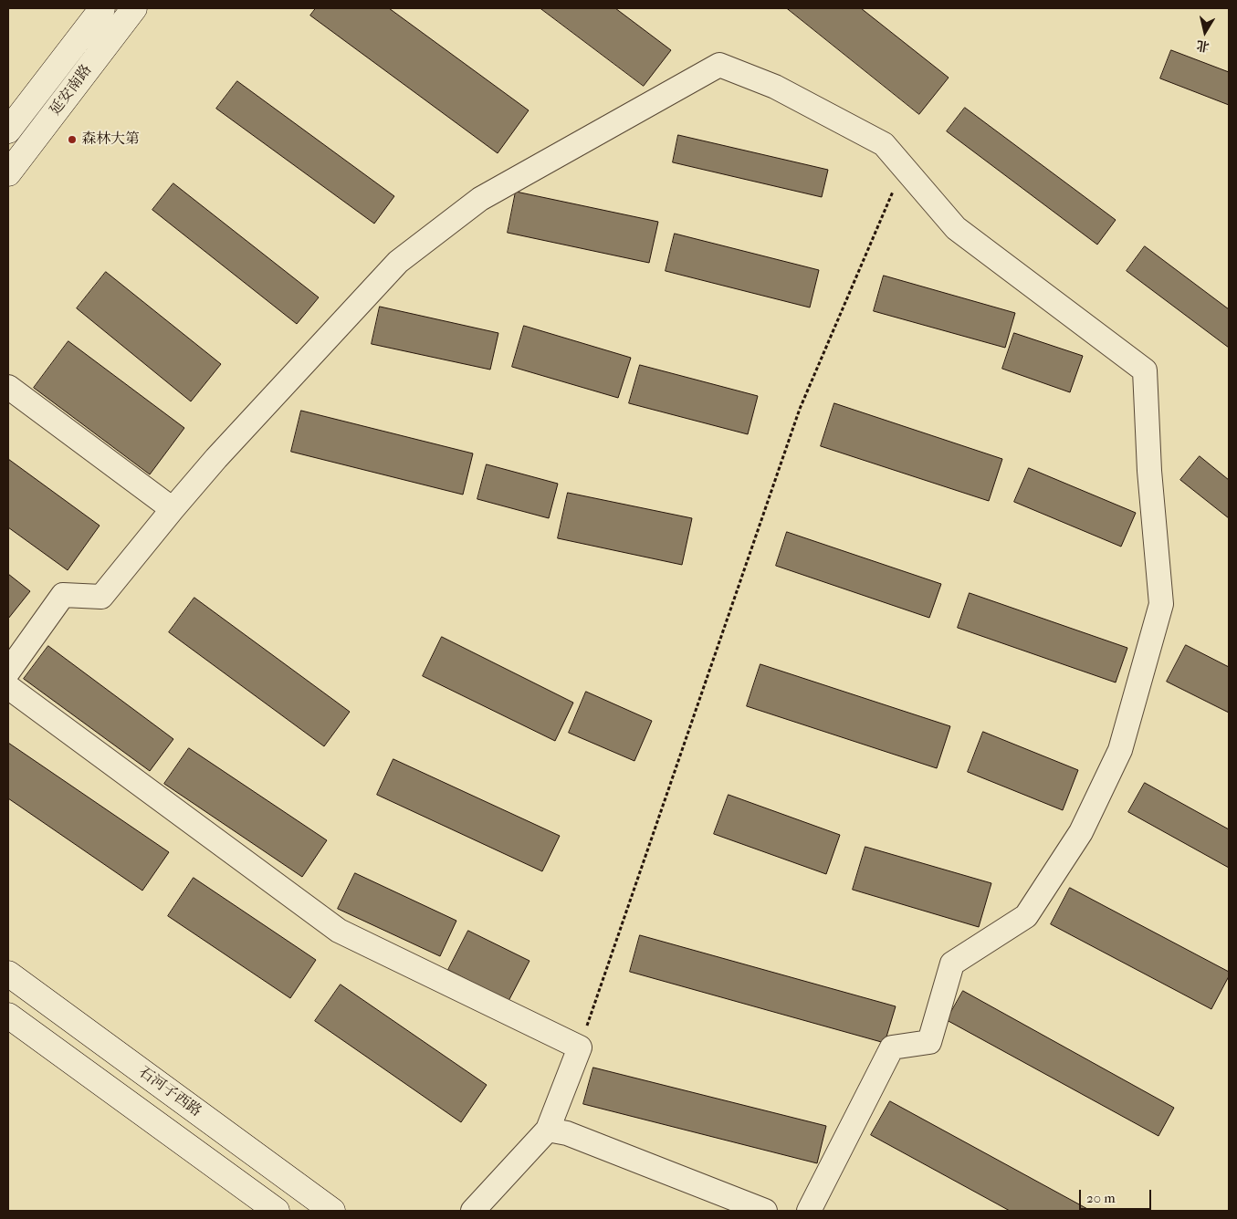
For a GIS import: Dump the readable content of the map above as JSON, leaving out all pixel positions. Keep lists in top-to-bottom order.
{
  "streets": {
    "main road": ["延安南路", "石河子西路"]
  },
  "places": ["森林大第"],
  "scale_bar": "20 m",
  "north": "bottom"
}
